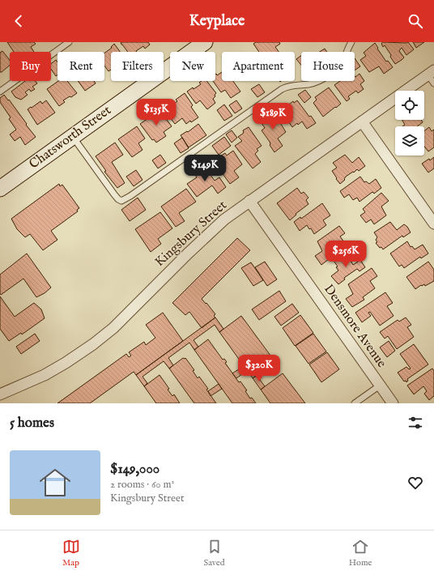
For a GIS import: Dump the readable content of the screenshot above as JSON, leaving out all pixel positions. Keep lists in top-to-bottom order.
{
  "streets": {
    "main road": ["Chatsworth Street"],
    "street": ["Kingsbury Street", "Densmore Avenue"]
  },
  "crossings": [
    ["Kingsbury Street", "Densmore Avenue"]
  ],
  "page": {
    "header": "Keyplace",
    "chip": [
      "Buy",
      "Rent",
      "Filters",
      "New",
      "Apartment",
      "House"
    ],
    "price": [
      "$135K",
      "$189K",
      "$149K",
      "$256K",
      "$320K"
    ],
    "heading": "5 homes",
    "list": [
      {
        "name": "$149,000",
        "note": "2 rooms · 60 m² · Kingsbury Street"
      }
    ],
    "tabs": ["Map", "Saved", "Home"]
  }
}
